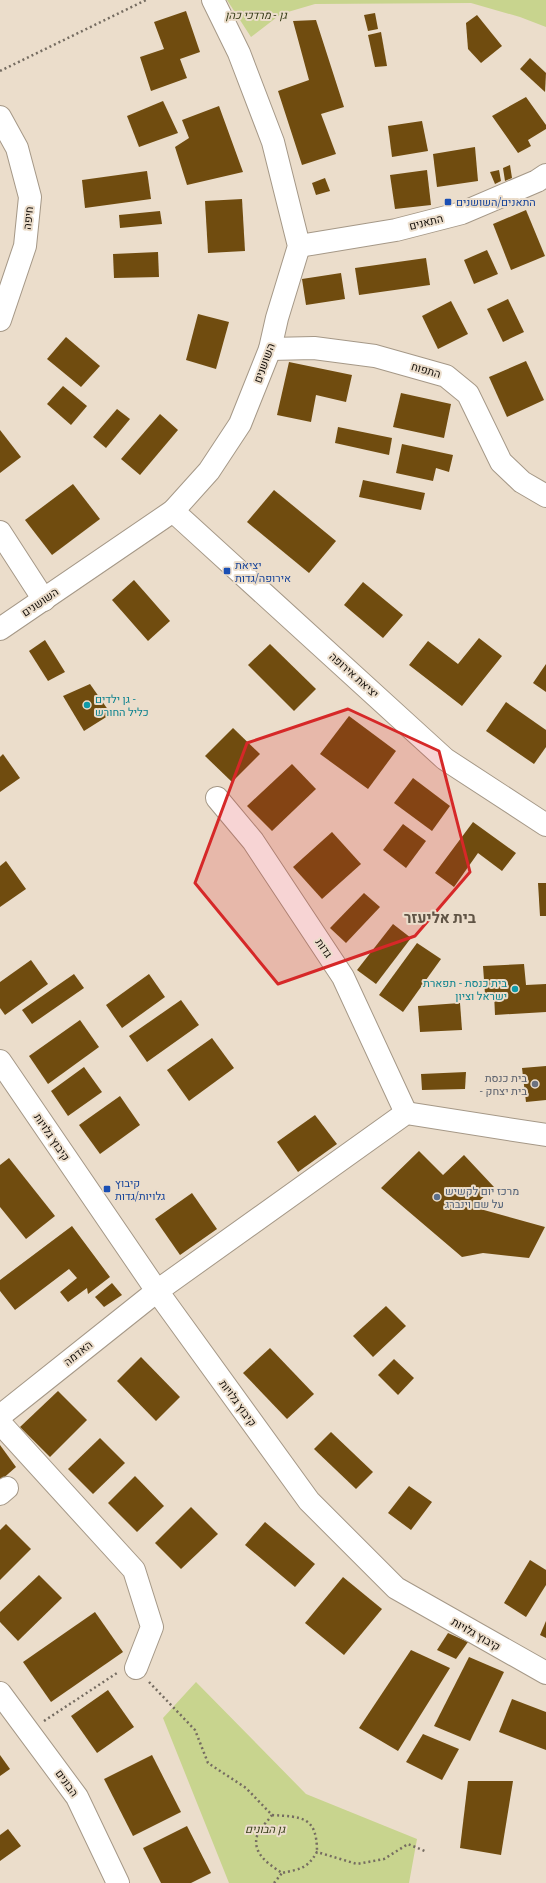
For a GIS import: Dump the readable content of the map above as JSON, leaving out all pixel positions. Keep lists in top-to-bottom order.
{
  "streets": {
    "street": [
      "חיפה",
      "התאנים",
      "השושנים",
      "התפוח",
      "יציאת אירופה",
      "גדות",
      "קיבוץ גלויות",
      "האדמה",
      "הבונים"
    ]
  },
  "crossings": [
    ["התאנים", "השושנים"],
    ["השושנים", "התפוח"],
    ["השושנים", "יציאת אירופה"],
    ["גדות", "האדמה"],
    ["קיבוץ גלויות", "האדמה"]
  ],
  "districts": ["בית אליעזר"],
  "parks": ["גן - מרדכי כהן", "גן הבונים"],
  "places": {
    "transit": ["התאנים/השושנים", "יציאת אירופה/גדות", "קיבוץ גלויות/גדות"],
    "other": [
      "גן ילדים - כליל החורש",
      "בית כנסת - תפארת ישראל וציון",
      "בית כנסת - בית יצחק",
      "מרכז יום לקשיש על שם וינברג"
    ]
  }
}
